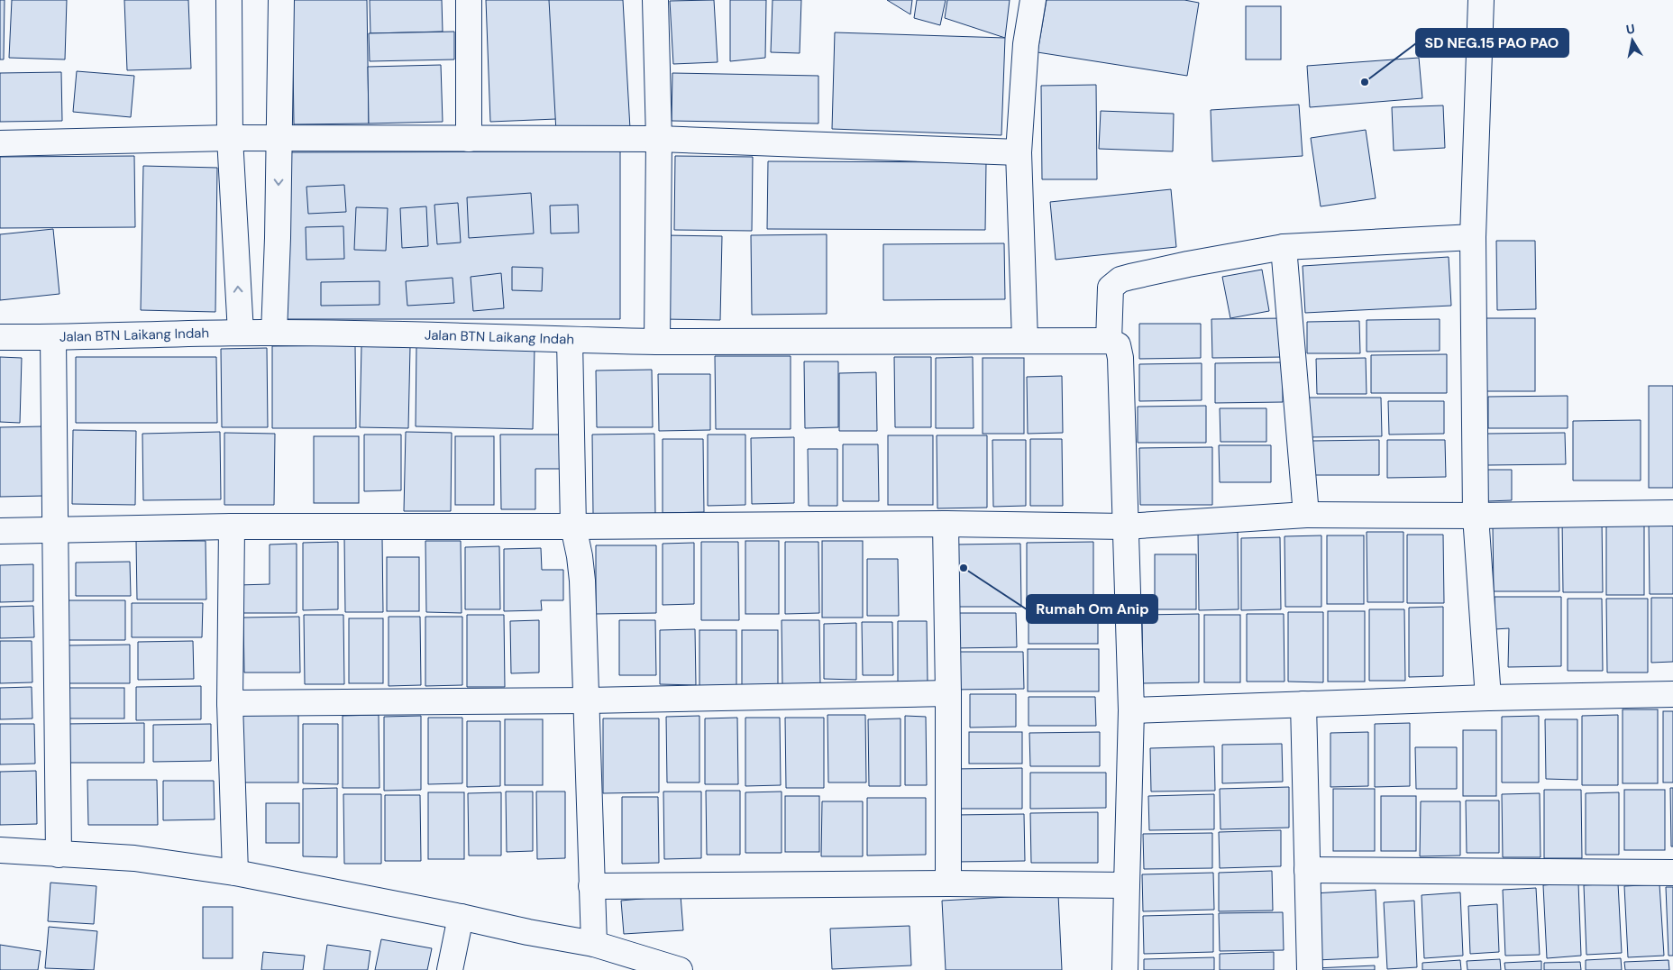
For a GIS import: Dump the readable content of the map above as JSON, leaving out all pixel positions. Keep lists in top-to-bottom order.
{
  "streets": {
    "street": ["Jalan BTN Laikang Indah"]
  },
  "places": ["SD NEG.15 PAO PAO", "Rumah Om Anip"],
  "north": "top"
}
